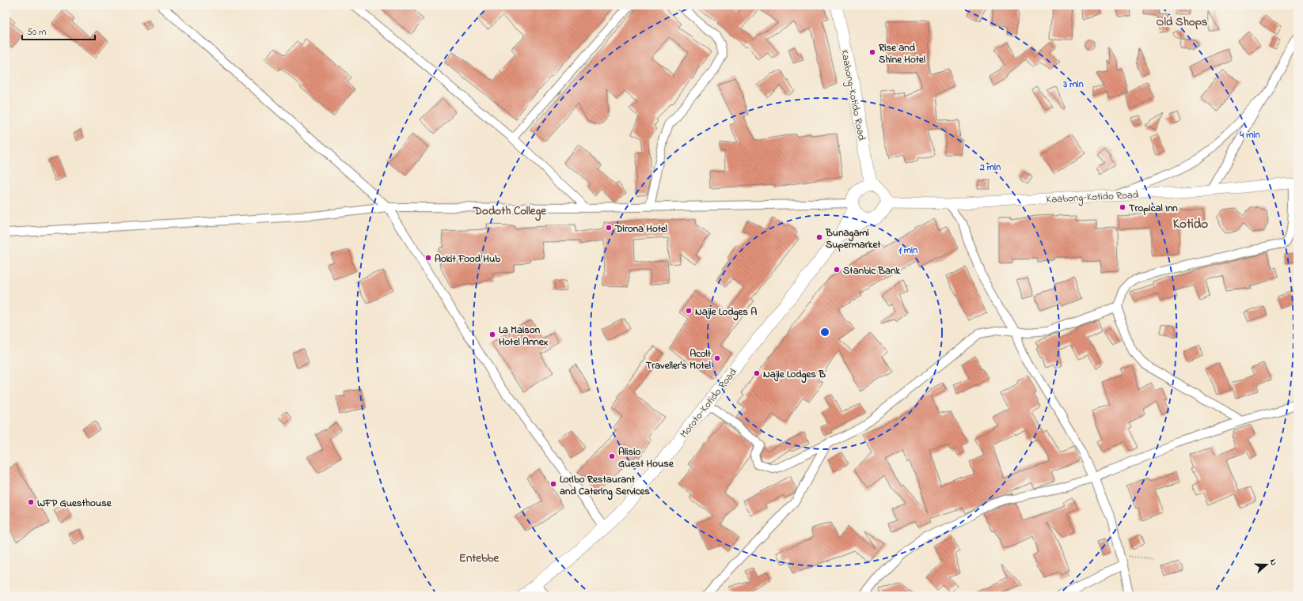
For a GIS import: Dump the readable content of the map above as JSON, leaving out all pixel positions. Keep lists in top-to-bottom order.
{
  "streets": {
    "main road": ["Kaabong-Kotido Road", "Moroto-Kotido Road"]
  },
  "crossings": [
    ["Kaabong-Kotido Road", "Moroto-Kotido Road"]
  ],
  "districts": [
    "Old Shops",
    "Dodoth College",
    "Kotido",
    "Entebbe"
  ],
  "places": [
    "Rise and Shine Hotel",
    "Tropical Inn",
    "Dirona Hotel",
    "Bunagami Supermarket",
    "Aokit Food Hub",
    "Stanbic Bank",
    "Najie Lodges A",
    "La Maison Hotel Annex",
    "Acolt Traveller's Motel",
    "Najie Lodges B",
    "Alisio Guest House",
    "Loribo Restaurant and Catering Services",
    "WFP Guesthouse"
  ],
  "scale_bar": "50 m",
  "north": "right",
  "rings": [
    "3 min",
    "4 min",
    "2 min",
    "1 min"
  ]
}
